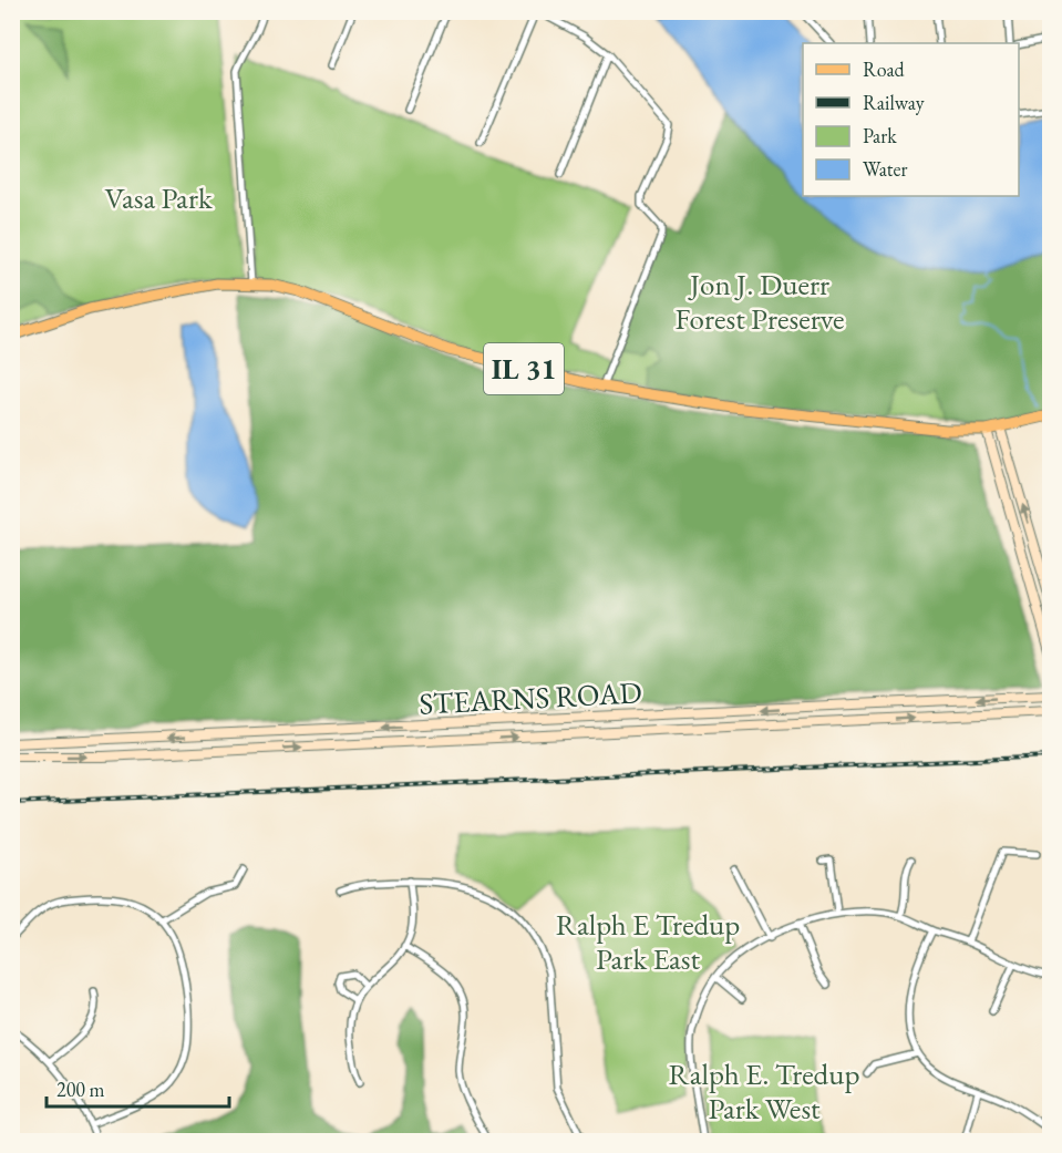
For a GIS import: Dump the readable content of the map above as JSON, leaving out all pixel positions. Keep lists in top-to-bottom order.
{
  "streets": {
    "main road": ["IL 31", "STEARNS ROAD"]
  },
  "parks": [
    "Vasa Park",
    "Jon J. Duerr Forest Preserve",
    "Ralph E Tredup Park East",
    "Ralph E. Tredup Park West"
  ],
  "legend": [
    "Road",
    "Railway",
    "Park",
    "Water"
  ],
  "scale_bar": "200 m"
}
